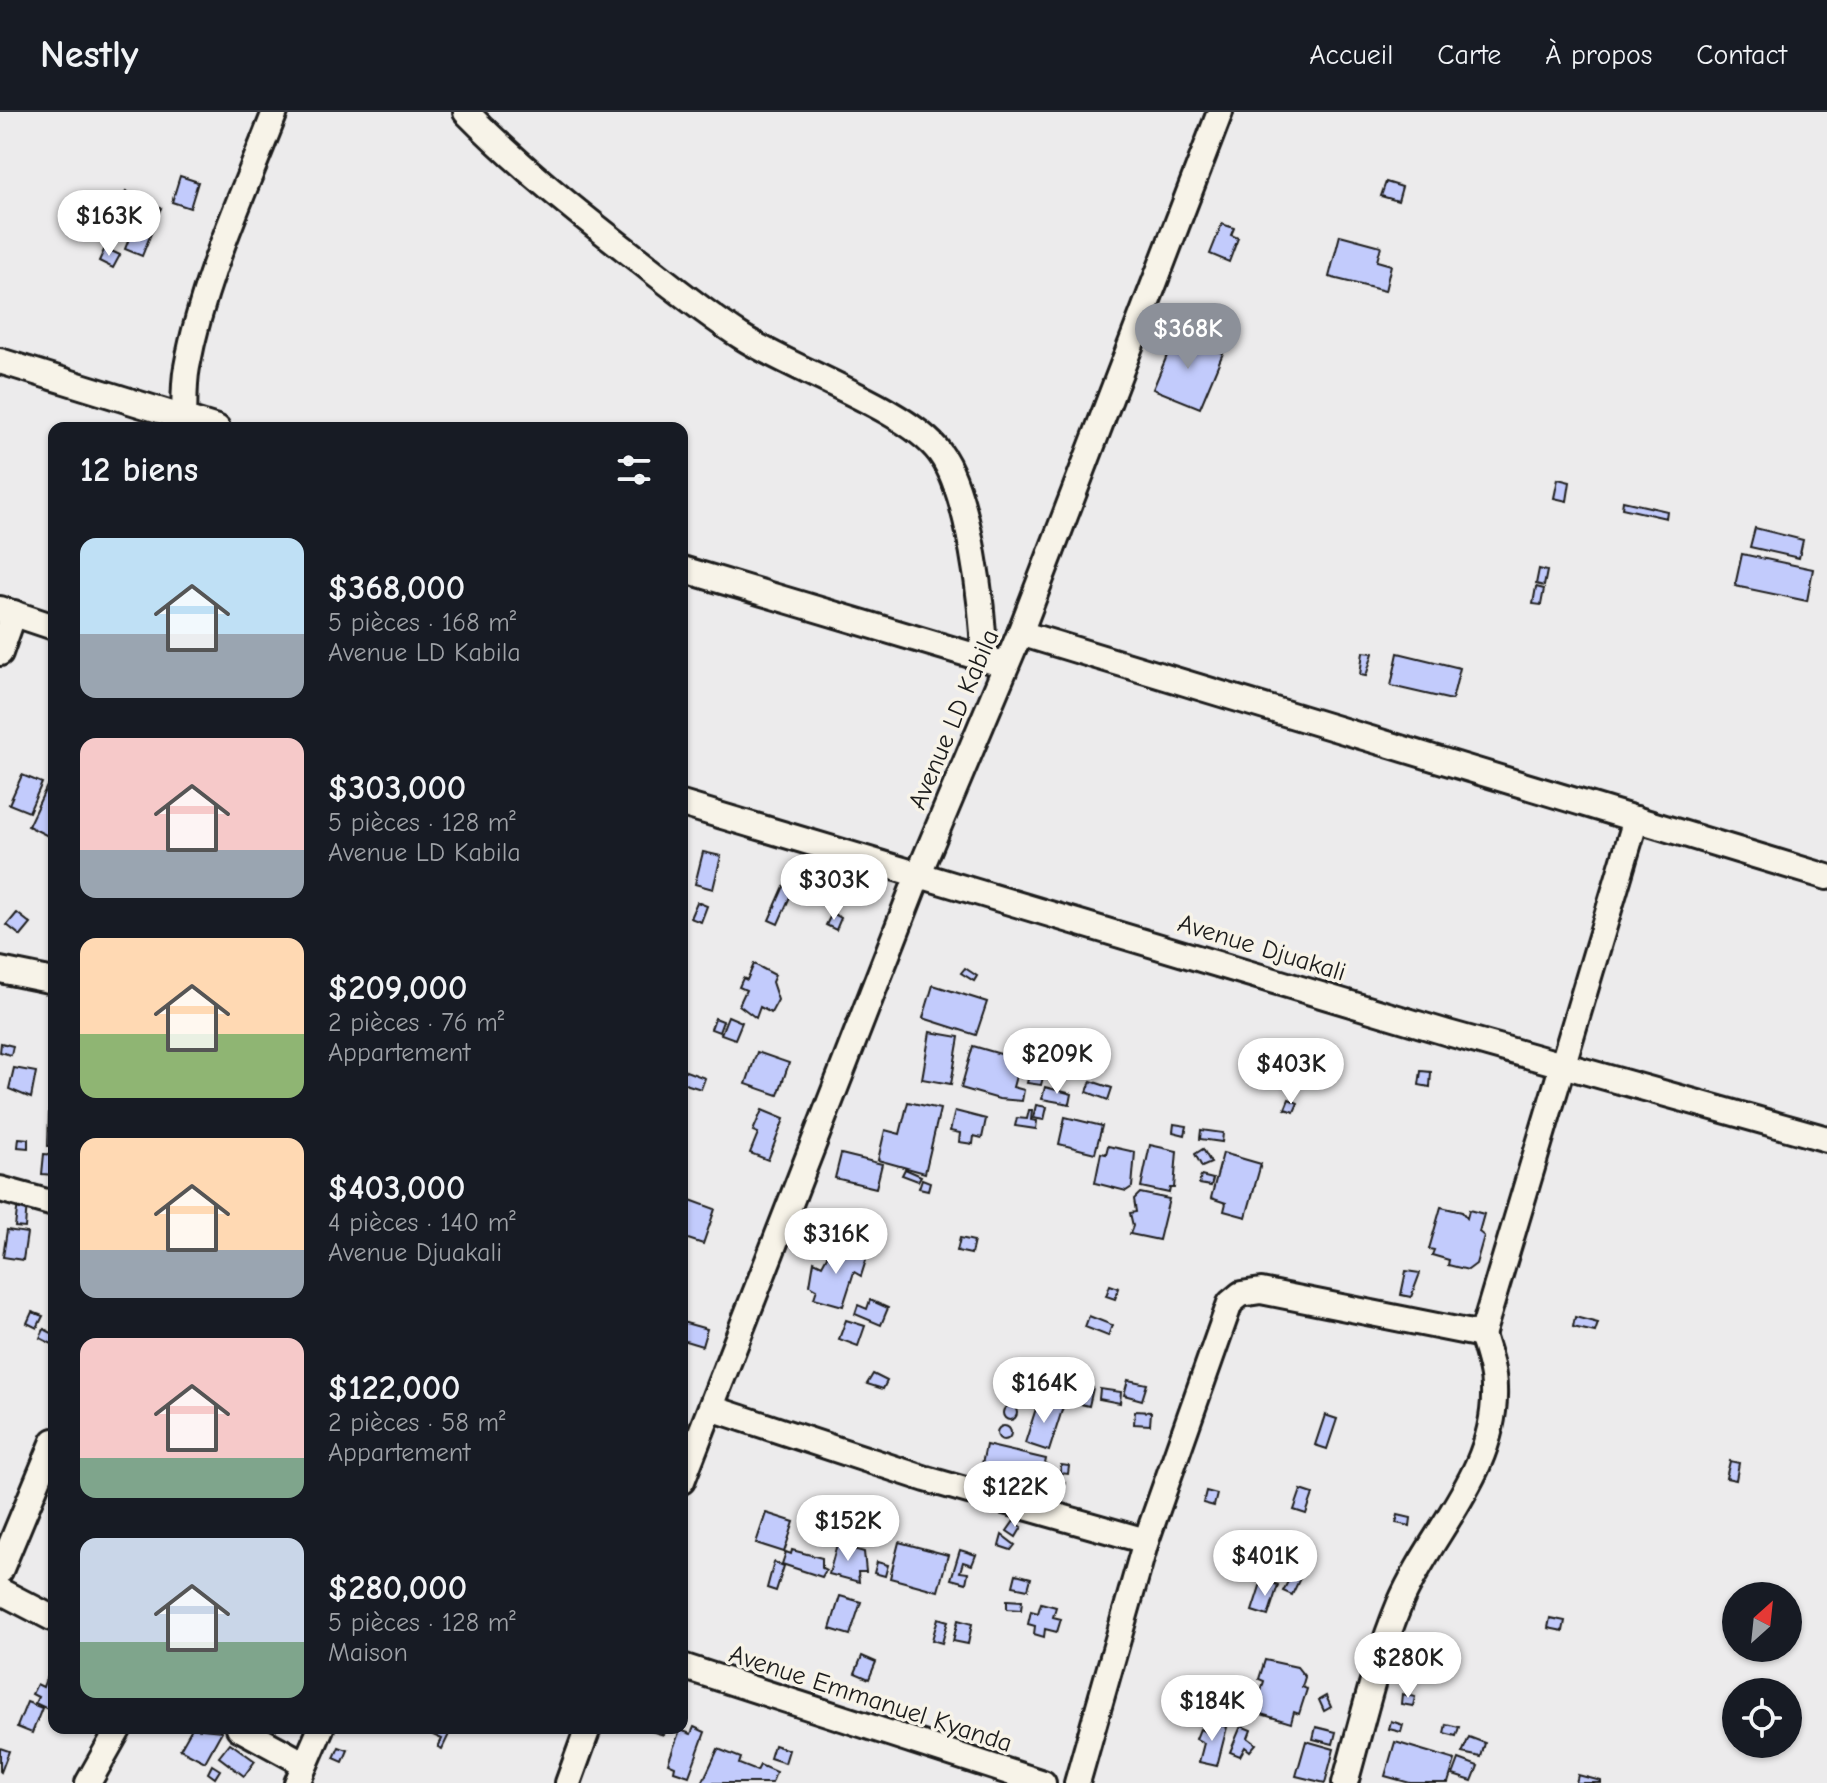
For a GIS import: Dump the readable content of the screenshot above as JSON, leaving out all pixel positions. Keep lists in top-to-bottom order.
{
  "streets": {
    "street": ["Avenue LD Kabila", "Avenue Djuakali", "Avenue Emmanuel Kyanda"]
  },
  "crossings": [
    ["Avenue LD Kabila", "Avenue Djuakali"]
  ],
  "north": "top right",
  "page": {
    "header": "Nestly",
    "nav": [
      "Accueil",
      "Carte",
      "À propos",
      "Contact"
    ],
    "price": [
      "$163K",
      "$368K",
      "$303K",
      "$209K",
      "$403K",
      "$316K",
      "$164K",
      "$122K",
      "$152K",
      "$401K",
      "$280K",
      "$184K"
    ],
    "heading": "12 biens",
    "list": [
      {
        "name": "$368,000",
        "note": "5 pièces · 168 m² · Avenue LD Kabila"
      },
      {
        "name": "$303,000",
        "note": "5 pièces · 128 m² · Avenue LD Kabila"
      },
      {
        "name": "$209,000",
        "note": "2 pièces · 76 m² · Appartement"
      },
      {
        "name": "$403,000",
        "note": "4 pièces · 140 m² · Avenue Djuakali"
      },
      {
        "name": "$122,000",
        "note": "2 pièces · 58 m² · Appartement"
      },
      {
        "name": "$280,000",
        "note": "5 pièces · 128 m² · Maison"
      }
    ]
  }
}
